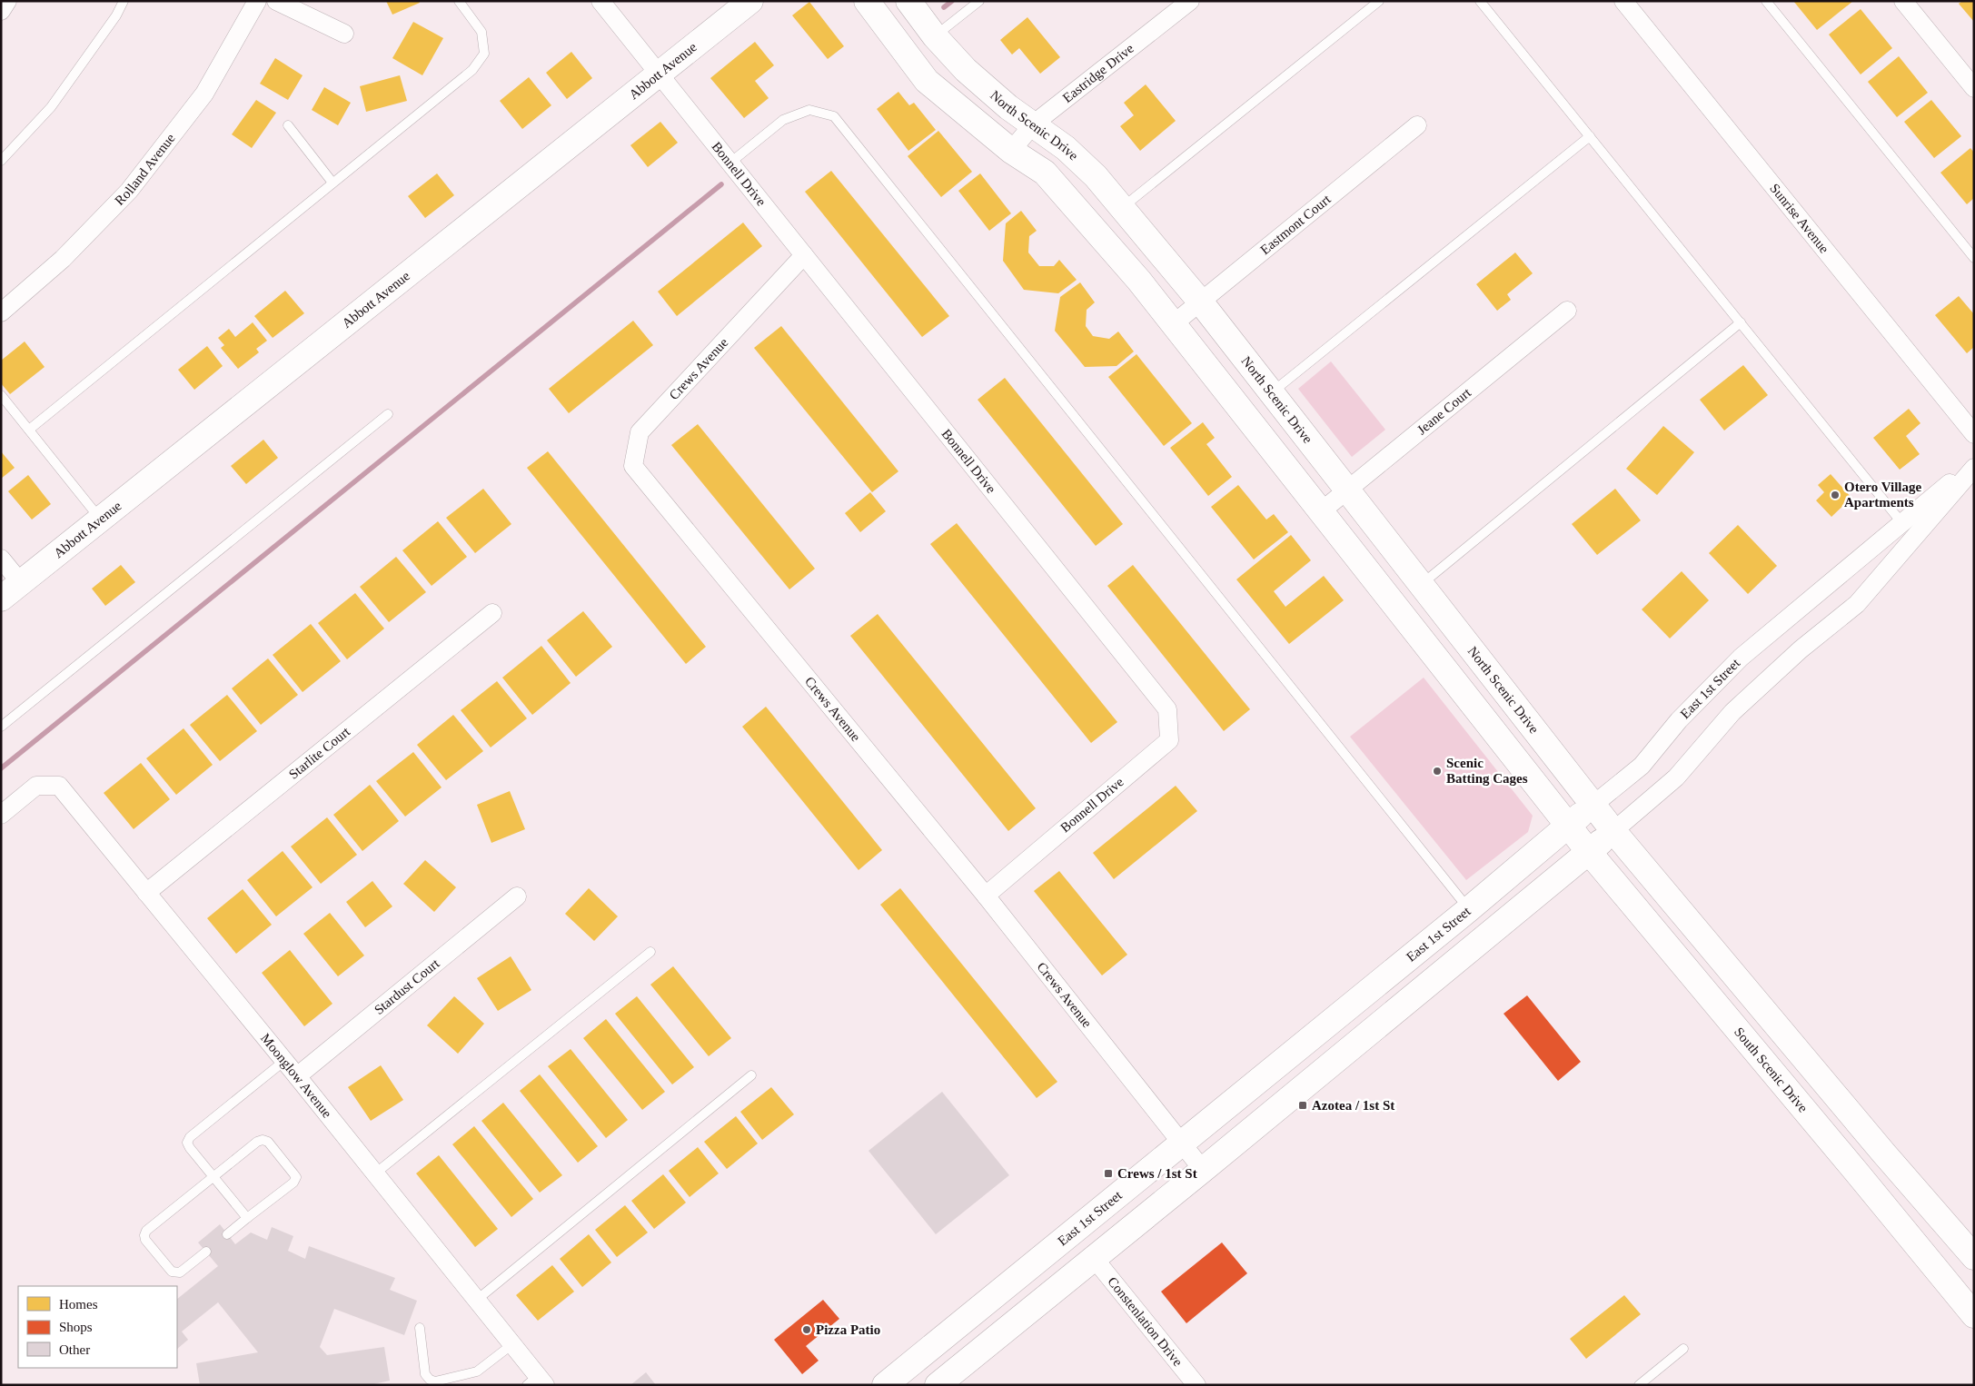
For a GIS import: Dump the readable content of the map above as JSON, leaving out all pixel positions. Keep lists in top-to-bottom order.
{
  "streets": {
    "main road": [
      "Abbott Avenue",
      "North Scenic Drive",
      "East 1st Street",
      "South Scenic Drive"
    ],
    "street": [
      "Eastridge Drive",
      "Rolland Avenue",
      "Bonnell Drive",
      "Sunrise Avenue",
      "Eastmont Court",
      "Crews Avenue",
      "Jeane Court",
      "Starlite Court",
      "Stardust Court",
      "Moonglow Avenue",
      "Constenlation Drive"
    ]
  },
  "crossings": [
    ["Abbott Avenue", "Bonnell Drive"],
    ["Eastridge Drive", "North Scenic Drive"],
    ["North Scenic Drive", "Eastmont Court"],
    ["North Scenic Drive", "Jeane Court"],
    ["North Scenic Drive", "East 1st Street"],
    ["Bonnell Drive", "Crews Avenue"],
    ["Crews Avenue", "East 1st Street"],
    ["East 1st Street", "South Scenic Drive"],
    ["Starlite Court", "Moonglow Avenue"],
    ["Stardust Court", "Moonglow Avenue"]
  ],
  "places": {
    "other": ["Otero Village Apartments", "Scenic Batting Cages", "Pizza Patio"],
    "transit": ["Azotea / 1st St", "Crews / 1st St"]
  },
  "legend": ["Homes", "Shops", "Other"]
}
